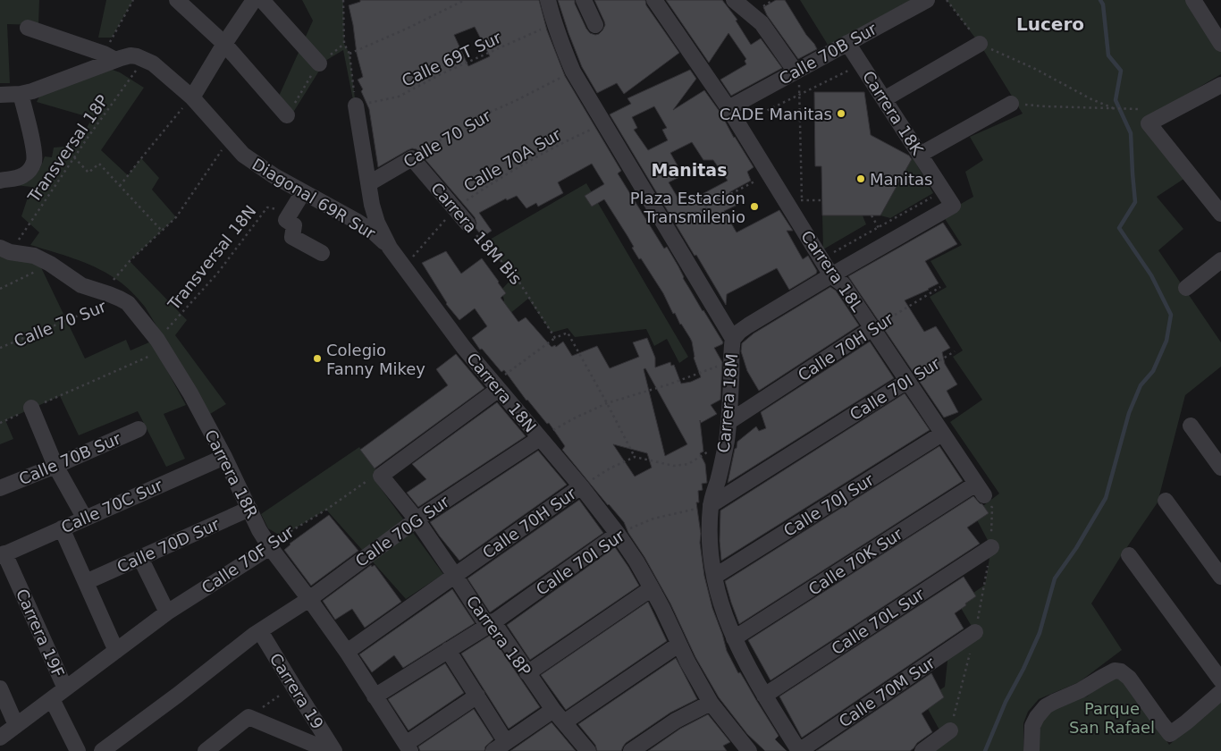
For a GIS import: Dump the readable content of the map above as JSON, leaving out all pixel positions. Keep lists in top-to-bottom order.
{
  "streets": {
    "street": [
      "Calle 70B Sur",
      "Carrera 18K",
      "Calle 70 Sur",
      "Diagonal 69R Sur",
      "Carrera 18M Bis",
      "Carrera 18L",
      "Calle 70H Sur",
      "Calle 70I Sur",
      "Carrera 18N",
      "Carrera 18M",
      "Carrera 18R",
      "Calle 70J Sur",
      "Calle 70C Sur",
      "Calle 70G Sur",
      "Calle 70D Sur",
      "Calle 70F Sur",
      "Calle 70K Sur",
      "Calle 70L Sur",
      "Carrera 19F",
      "Carrera 18P",
      "Carrera 19",
      "Calle 70M Sur"
    ],
    "path": [
      "Calle 69T Sur",
      "Transversal 18P",
      "Calle 70A Sur",
      "Transversal 18N"
    ]
  },
  "crossings": [
    ["Calle 70B Sur", "Carrera 18K"],
    ["Calle 70B Sur", "Carrera 18L"],
    ["Calle 69T Sur", "Carrera 18N"],
    ["Calle 69T Sur", "Carrera 18M"],
    ["Carrera 18K", "Carrera 18L"],
    ["Calle 70 Sur", "Carrera 18M Bis"],
    ["Calle 70 Sur", "Carrera 18N"],
    ["Calle 70 Sur", "Carrera 18M"],
    ["Calle 70 Sur", "Carrera 18R"],
    ["Transversal 18P", "Diagonal 69R Sur"],
    ["Transversal 18P", "Carrera 18R"],
    ["Calle 70A Sur", "Carrera 18M Bis"],
    ["Calle 70A Sur", "Carrera 18N"],
    ["Calle 70A Sur", "Carrera 18M"],
    ["Diagonal 69R Sur", "Carrera 18N"],
    ["Transversal 18N", "Carrera 18R"],
    ["Carrera 18L", "Calle 70H Sur"],
    ["Carrera 18L", "Calle 70I Sur"],
    ["Carrera 18L", "Calle 70J Sur"],
    ["Carrera 18L", "Calle 70K Sur"],
    ["Calle 70H Sur", "Carrera 18N"],
    ["Calle 70H Sur", "Carrera 18M"],
    ["Calle 70H Sur", "Carrera 18R"],
    ["Calle 70H Sur", "Carrera 18P"],
    ["Calle 70I Sur", "Carrera 18N"],
    ["Calle 70I Sur", "Carrera 18M"],
    ["Calle 70I Sur", "Carrera 18R"],
    ["Calle 70I Sur", "Carrera 18P"],
    ["Carrera 18N", "Calle 70G Sur"],
    ["Carrera 18M", "Calle 70J Sur"],
    ["Carrera 18M", "Calle 70K Sur"],
    ["Carrera 18M", "Calle 70L Sur"],
    ["Carrera 18M", "Calle 70M Sur"],
    ["Carrera 18R", "Calle 70C Sur"],
    ["Carrera 18R", "Calle 70G Sur"],
    ["Carrera 18R", "Calle 70D Sur"],
    ["Carrera 18R", "Calle 70F Sur"],
    ["Calle 70C Sur", "Carrera 19F"],
    ["Calle 70G Sur", "Carrera 18P"],
    ["Calle 70G Sur", "Carrera 19"],
    ["Calle 70F Sur", "Carrera 19F"],
    ["Calle 70F Sur", "Carrera 18P"]
  ],
  "districts": ["Lucero", "Manitas"],
  "parks": ["Parque San Rafael"],
  "places": [
    "CADE Manitas",
    "Manitas",
    "Plaza Estacion Transmilenio",
    "Colegio Fanny Mikey"
  ]
}
